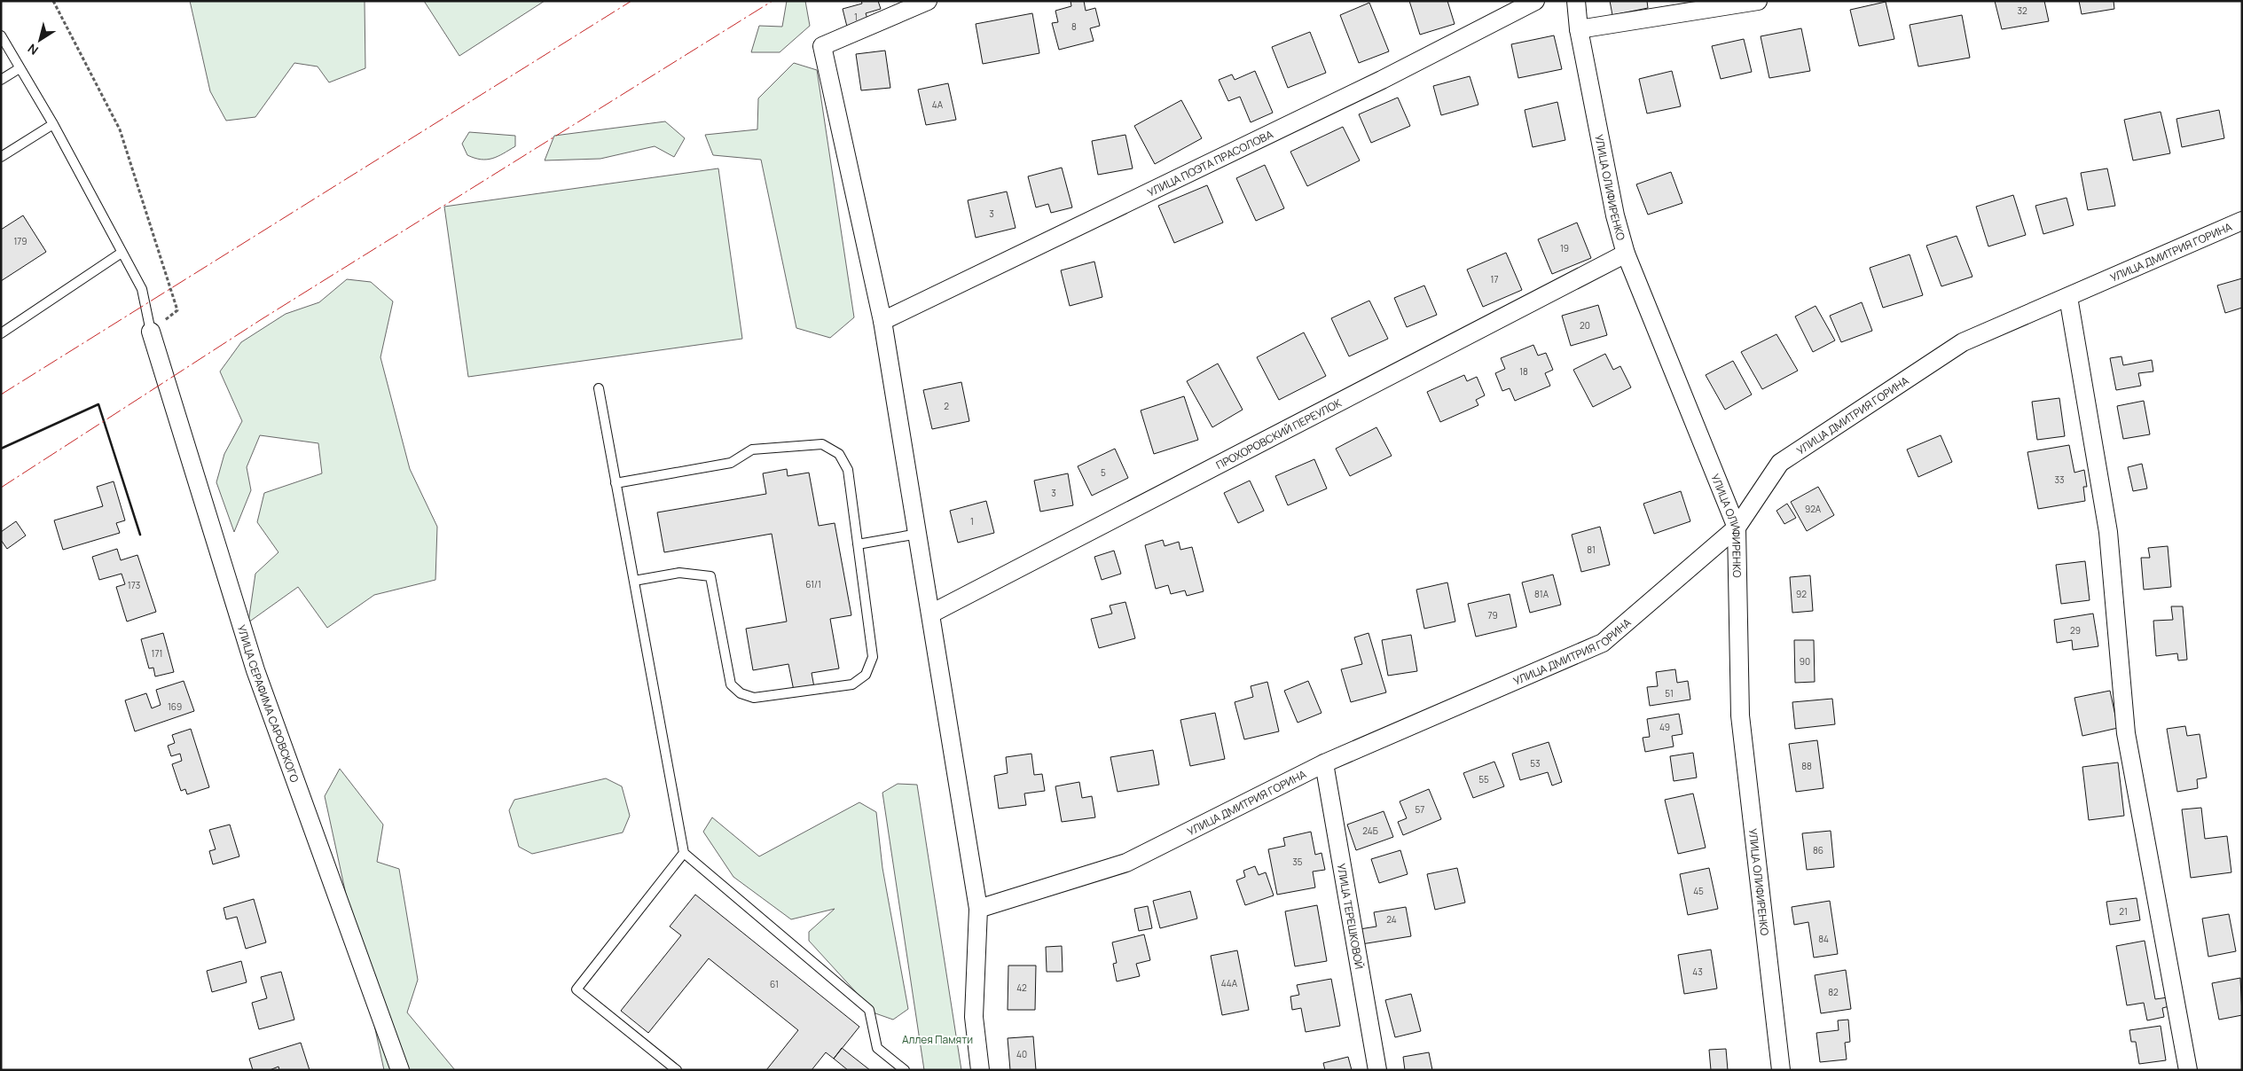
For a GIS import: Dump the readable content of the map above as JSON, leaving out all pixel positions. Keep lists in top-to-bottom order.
{
  "streets": {
    "street": [
      "УЛИЦА ПОЭТА ПРАСОЛОВА",
      "УЛИЦА ОЛИФИРЕНКО",
      "УЛИЦА ДМИТРИЯ ГОРИНА",
      "ПРОХОРОВСКИЙ ПЕРЕУЛОК",
      "УЛИЦА СЕРАФИМА САРОВСКОГО",
      "УЛИЦА ТЕРЕШКОВОЙ"
    ]
  },
  "crossings": [
    ["УЛИЦА ОЛИФИРЕНКО", "УЛИЦА ДМИТРИЯ ГОРИНА"],
    ["УЛИЦА ОЛИФИРЕНКО", "ПРОХОРОВСКИЙ ПЕРЕУЛОК"],
    ["УЛИЦА ДМИТРИЯ ГОРИНА", "УЛИЦА ТЕРЕШКОВОЙ"]
  ],
  "parks": ["Аллея Памяти"],
  "house_numbers": [
    "32",
    "1",
    "8",
    "4А",
    "3",
    "179",
    "19",
    "17",
    "20",
    "18",
    "2",
    "5",
    "33",
    "3",
    "92А",
    "1",
    "81",
    "61/1",
    "173",
    "81А",
    "92",
    "79",
    "29",
    "171",
    "90",
    "51",
    "169",
    "49",
    "53",
    "88",
    "55",
    "57",
    "24Б",
    "86",
    "35",
    "45",
    "21",
    "24",
    "84",
    "43",
    "44А",
    "61",
    "42",
    "82",
    "40"
  ],
  "north": "bottom left"
}
